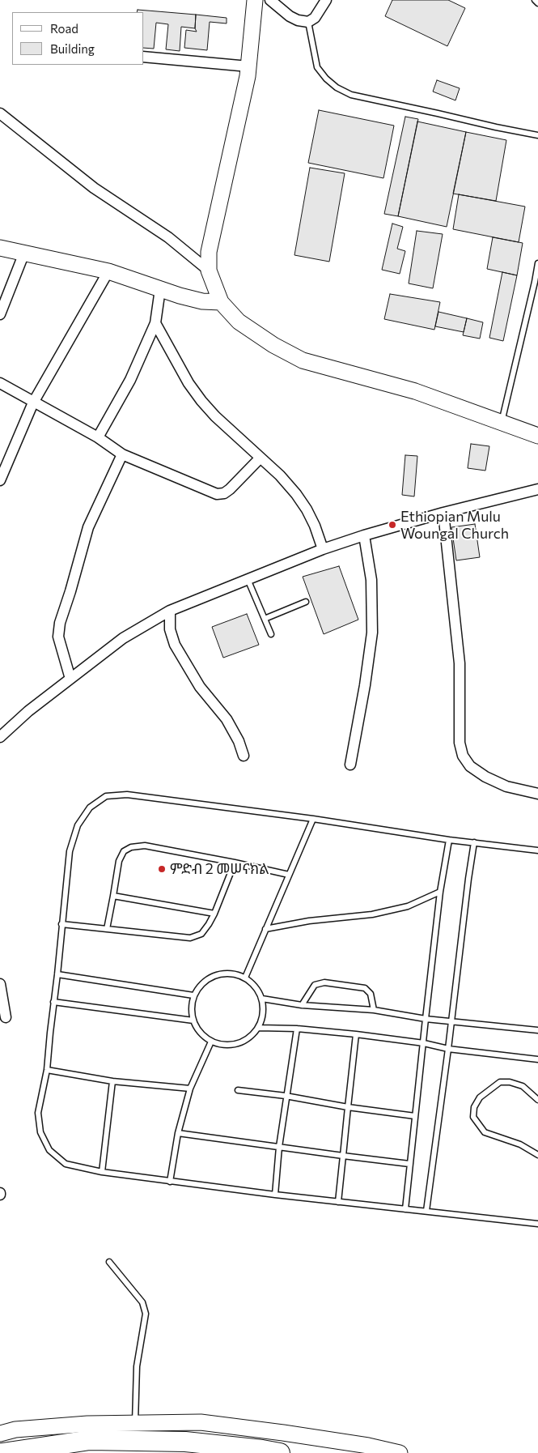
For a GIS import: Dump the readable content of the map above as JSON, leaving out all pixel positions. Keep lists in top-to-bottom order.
{
  "places": ["Ethiopian Mulu Woungal Church", "ምድብ 2 መሠናክል"],
  "legend": ["Road", "Building"]
}
